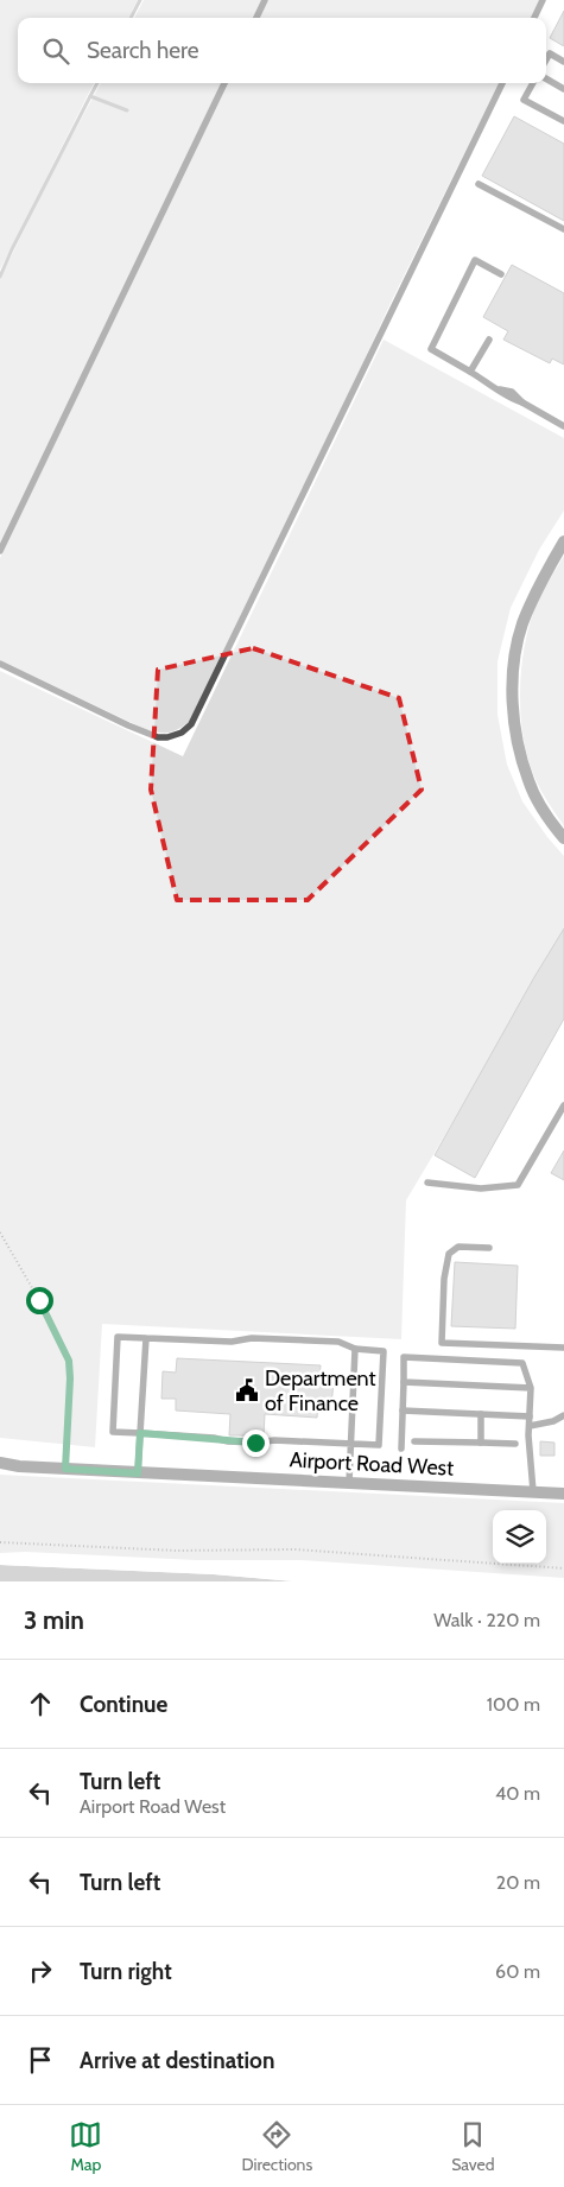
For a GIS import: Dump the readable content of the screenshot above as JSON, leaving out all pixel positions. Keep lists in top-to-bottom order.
{
  "streets": {
    "street": ["Airport Road West"]
  },
  "places": {
    "public building": ["Department of Finance"]
  },
  "page": {
    "search": "Search here",
    "heading": ["3 min", "Walk · 220 m"],
    "list": [
      ["Continue", "100 m"],
      ["Turn left", "Airport Road West", "40 m"],
      ["Turn left", "20 m"],
      ["Turn right", "60 m"],
      "Arrive at destination"
    ],
    "nav": ["Map", "Directions", "Saved"]
  }
}
